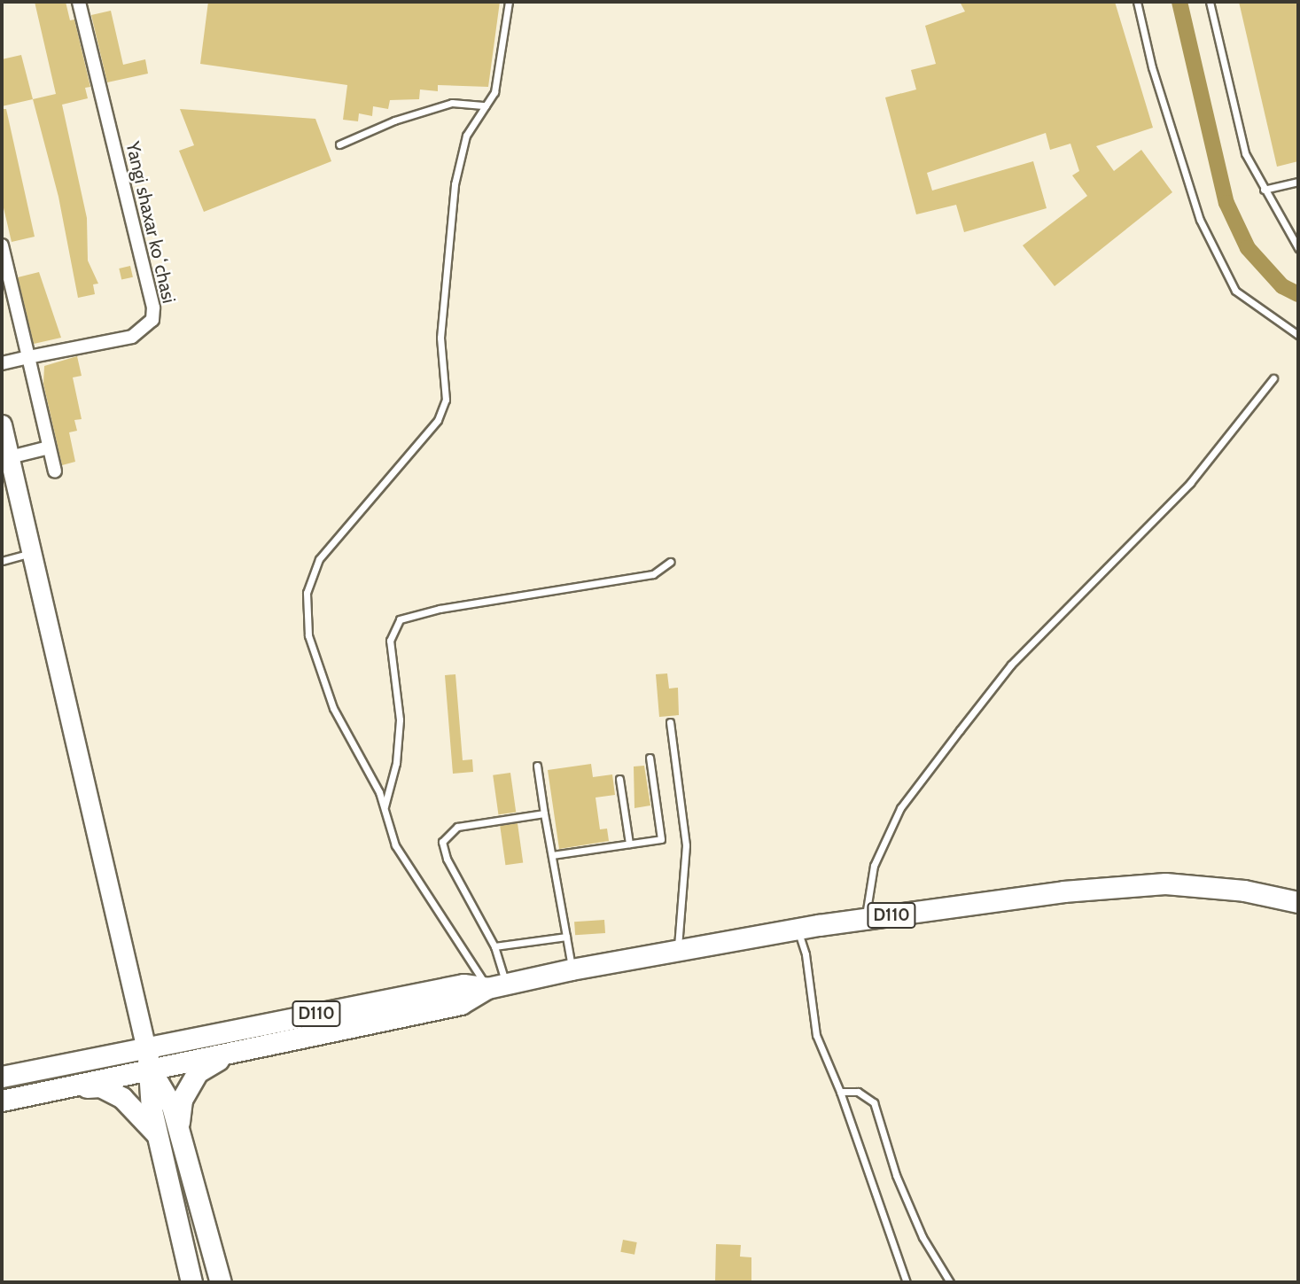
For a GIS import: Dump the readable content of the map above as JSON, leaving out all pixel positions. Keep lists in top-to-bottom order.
{
  "streets": {
    "main road": ["D110"],
    "street": ["Yangi shaxar koʻchasi"]
  }
}
